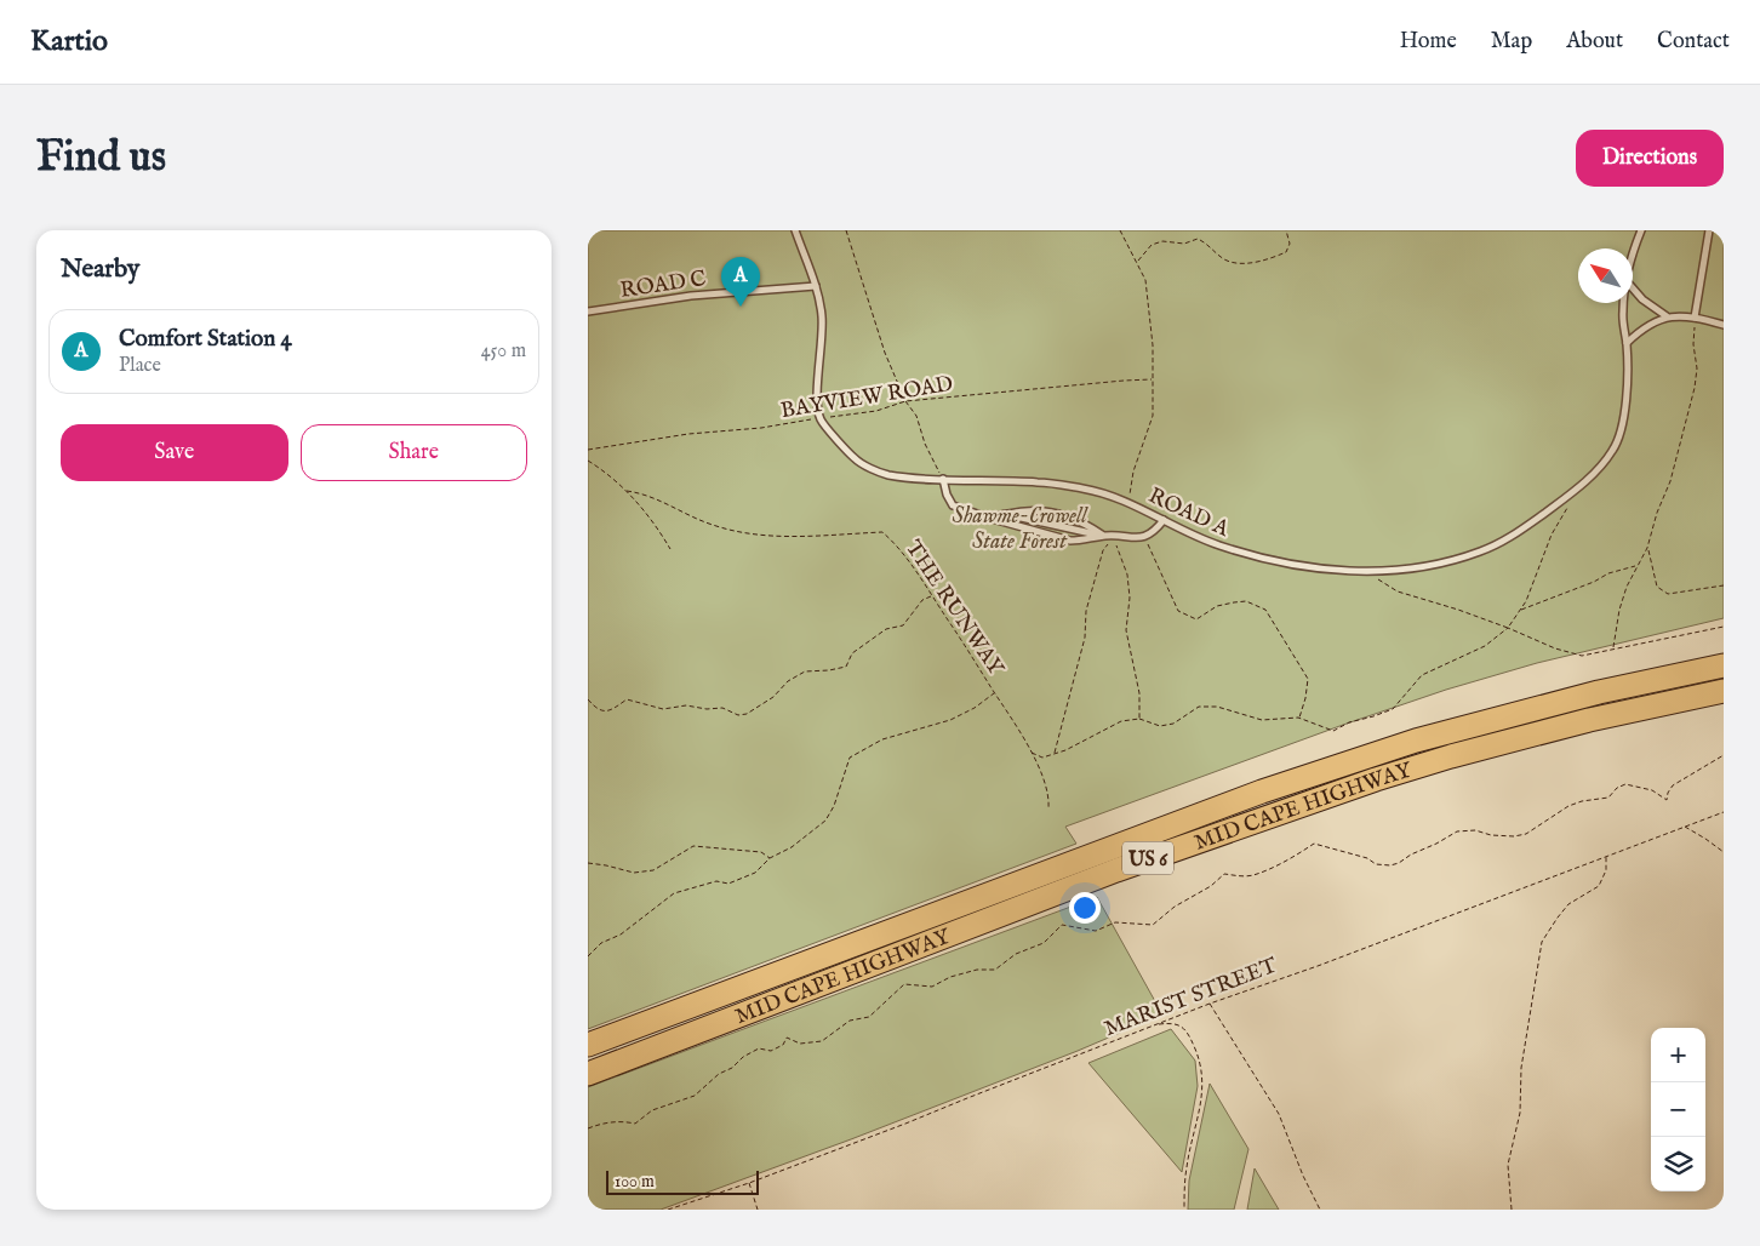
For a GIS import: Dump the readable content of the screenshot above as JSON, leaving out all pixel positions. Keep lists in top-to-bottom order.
{
  "streets": {
    "highway": ["MID CAPE HIGHWAY", "US 6"],
    "lane": ["ROAD C", "ROAD A"],
    "path": ["BAYVIEW ROAD", "THE RUNWAY", "MARIST STREET"]
  },
  "crossings": [
    ["BAYVIEW ROAD", "ROAD A"]
  ],
  "parks": ["Shawme-Crowell State Forest"],
  "scale_bar": "100 m",
  "north": "top left",
  "page": {
    "header": "Kartio",
    "nav": [
      "Home",
      "Map",
      "About",
      "Contact"
    ],
    "buttons": [
      "Directions",
      ["Save", "Share"]
    ],
    "title": "Find us",
    "heading": "Nearby",
    "pins": "A",
    "list": [
      {
        "mark": "A",
        "name": "Comfort Station 4",
        "note": "Place",
        "value": "450 m"
      }
    ],
    "map_buttons": ["+", "−"],
    "scale": "100 m"
  }
}
